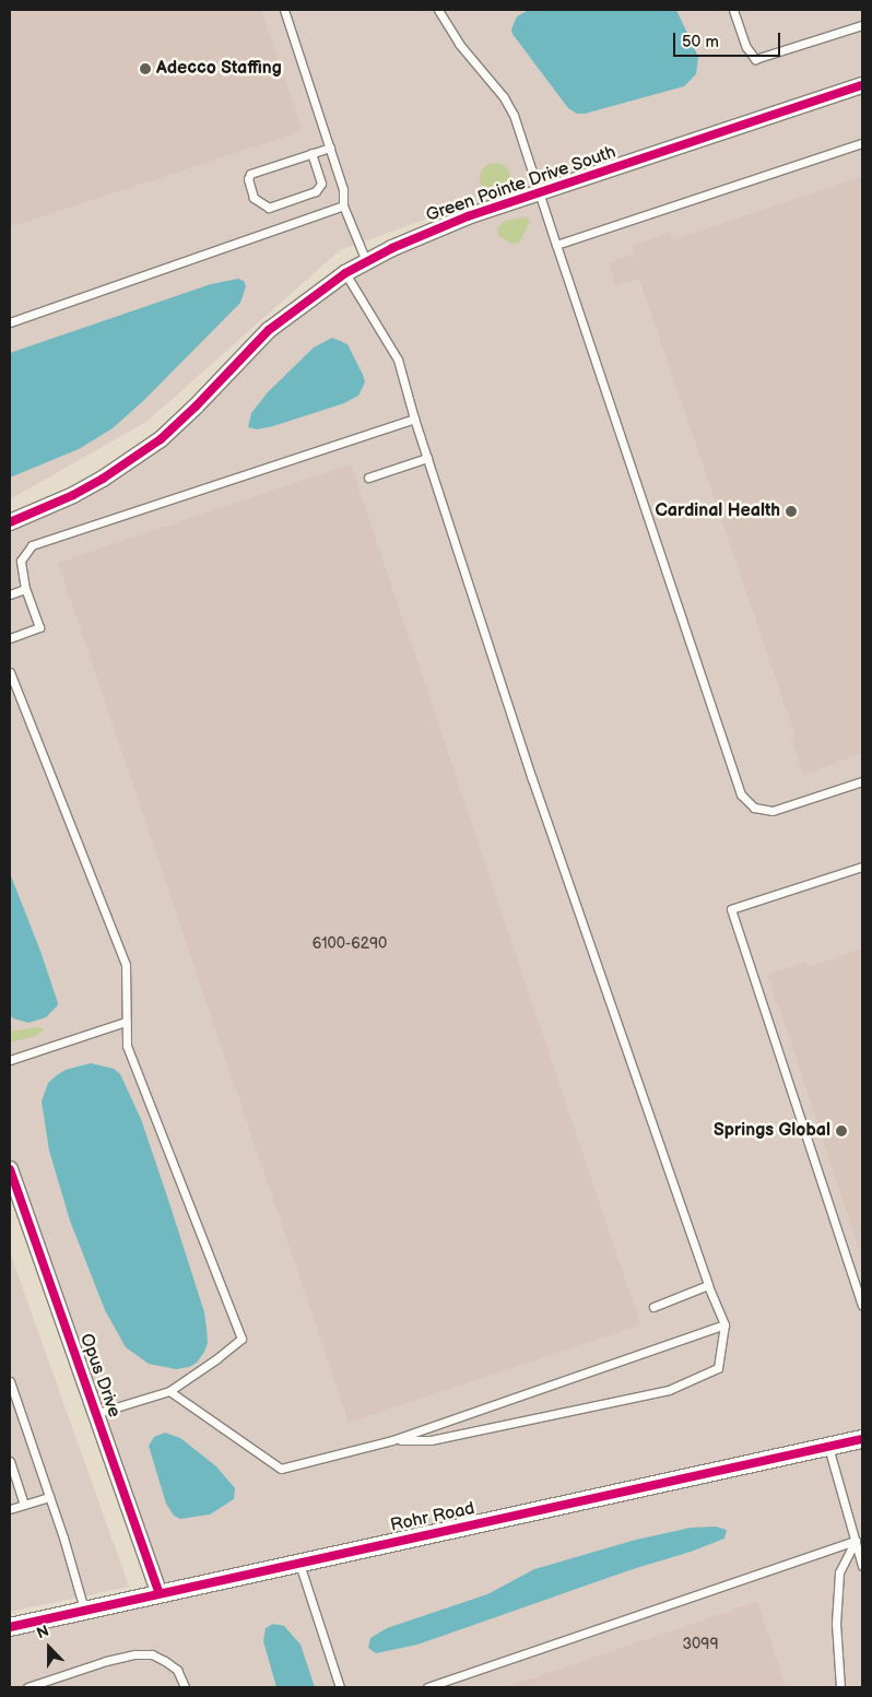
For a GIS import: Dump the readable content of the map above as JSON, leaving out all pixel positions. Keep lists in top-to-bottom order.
{
  "streets": {
    "street": ["Green Pointe Drive South", "Opus Drive", "Rohr Road"]
  },
  "crossings": [
    ["Opus Drive", "Rohr Road"]
  ],
  "places": ["Adecco Staffing", "Cardinal Health", "Springs Global"],
  "house_numbers": ["6100-6290", "3099"],
  "scale_bar": "50 m",
  "north": "top"
}
